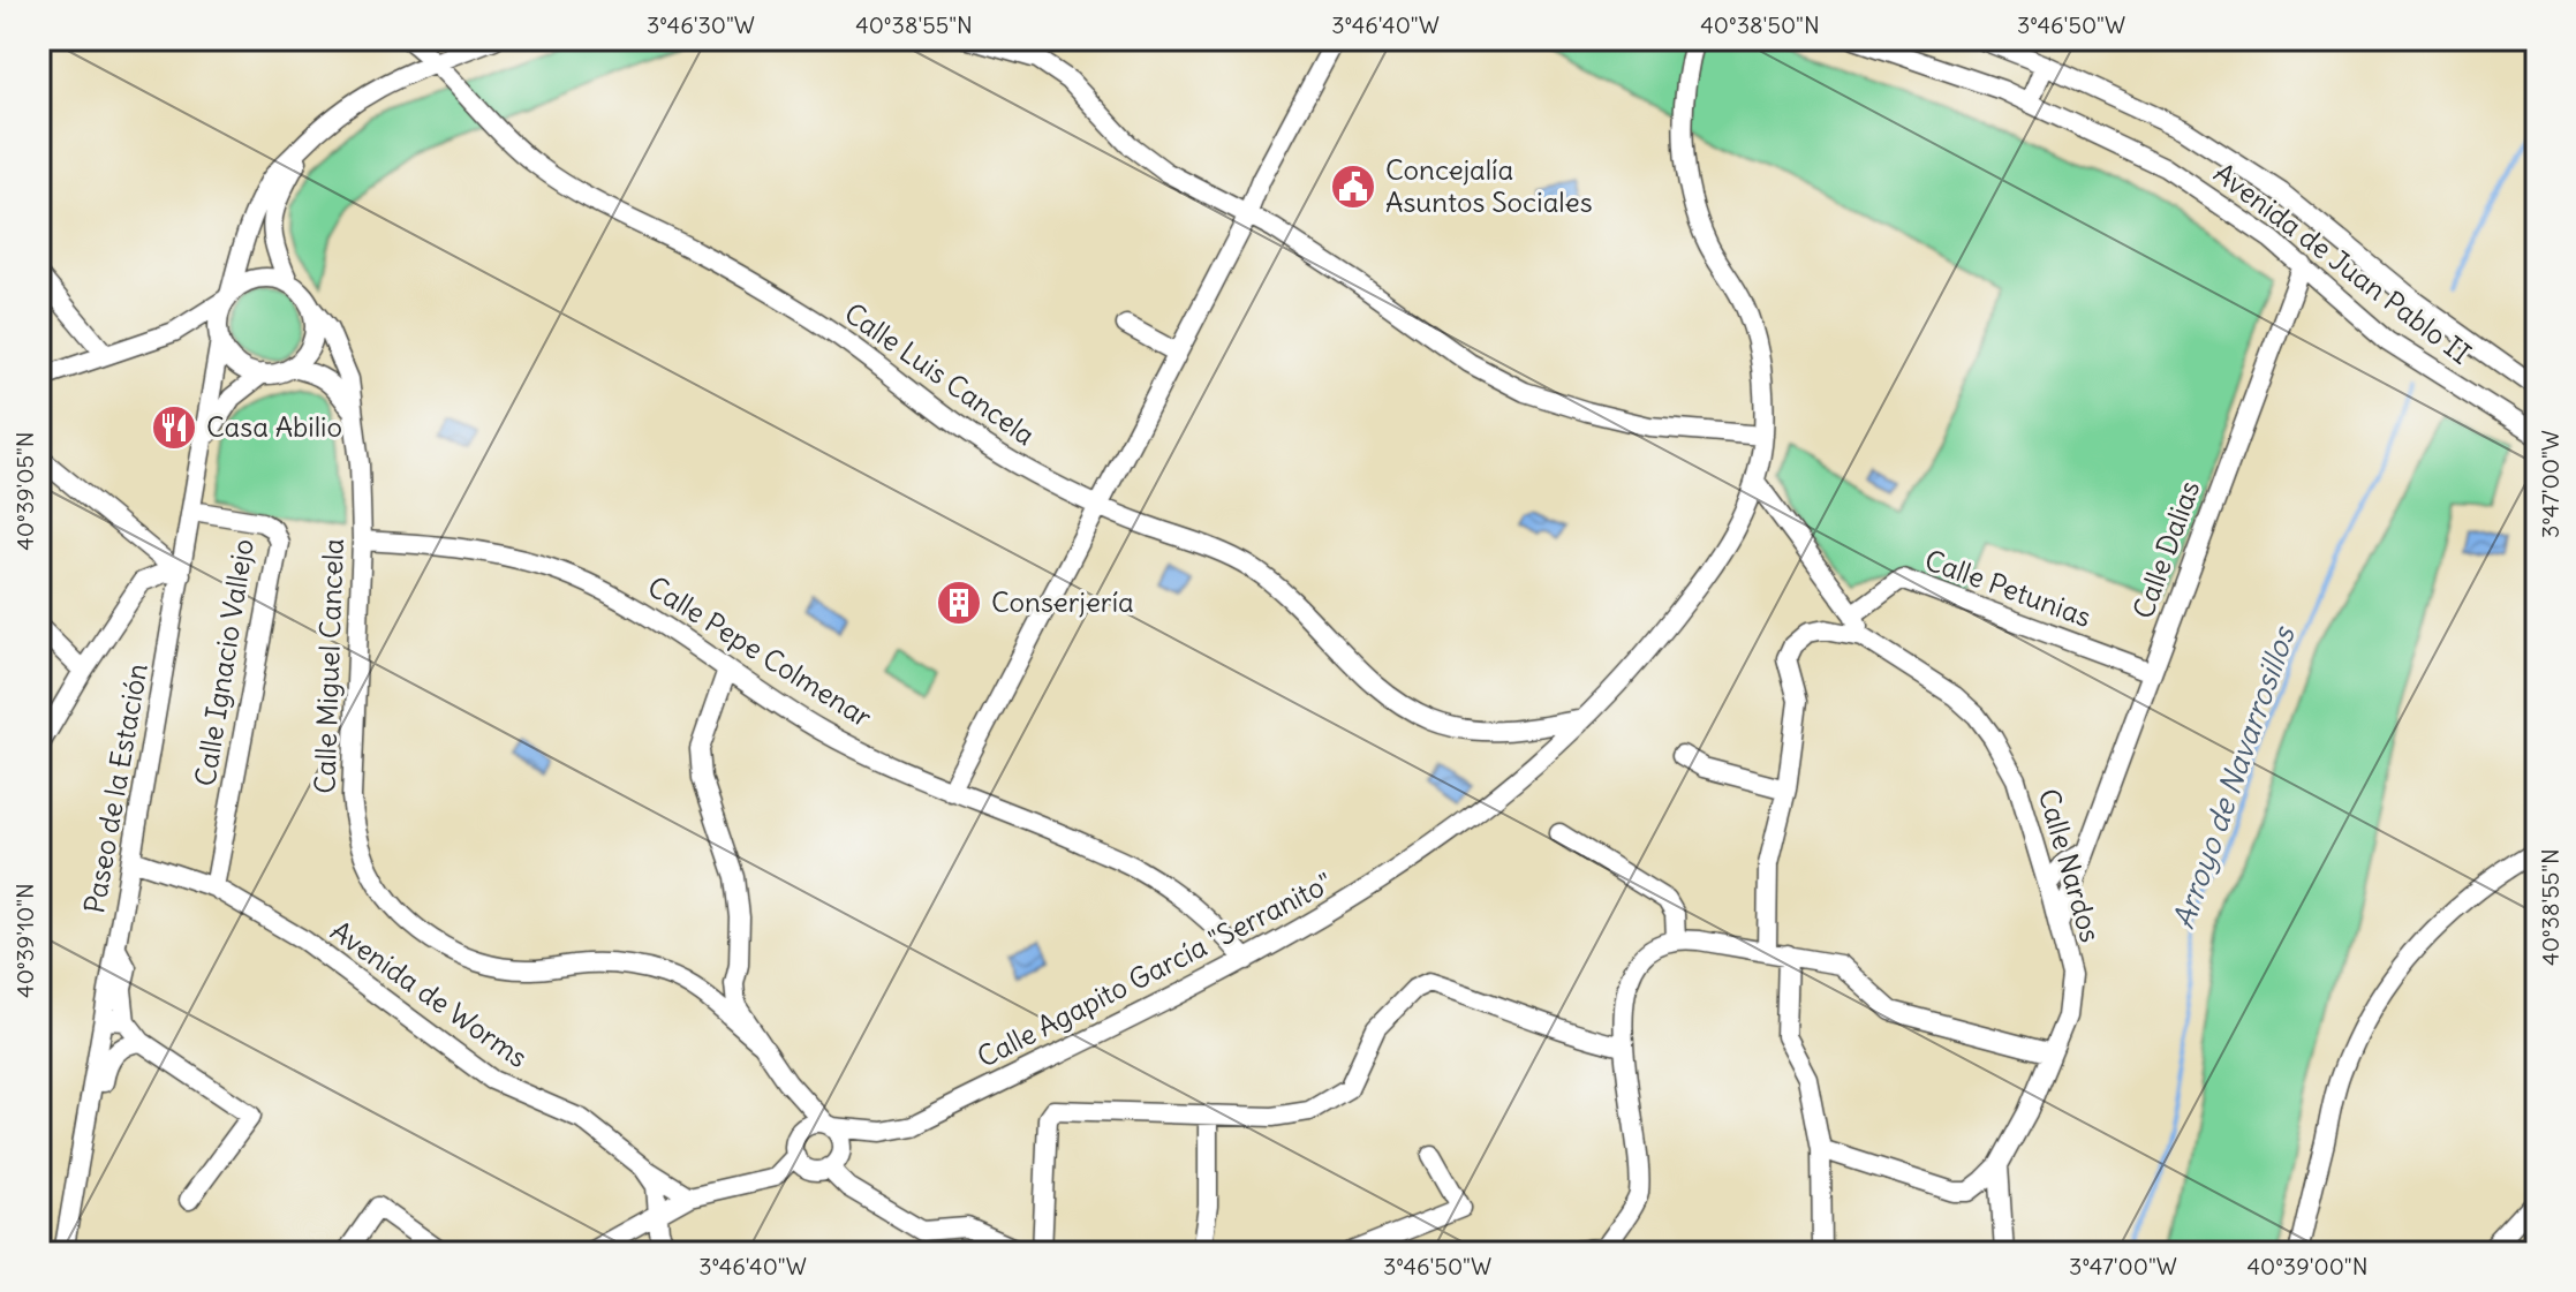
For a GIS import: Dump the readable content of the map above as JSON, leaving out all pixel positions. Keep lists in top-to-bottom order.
{
  "streets": {
    "street": [
      "Avenida de Juan Pablo II",
      "Calle Luis Cancela",
      "Calle Dalias",
      "Calle Petunias",
      "Calle Pepe Colmenar",
      "Calle Ignacio Vallejo",
      "Calle Miguel Cancela",
      "Paseo de la Estación",
      "Calle Nardos",
      "Calle Agapito García \"Serranito\"",
      "Avenida de Worms"
    ]
  },
  "crossings": [
    ["Avenida de Juan Pablo II", "Calle Dalias"],
    ["Calle Luis Cancela", "Calle Agapito García \"Serranito\""],
    ["Calle Dalias", "Calle Petunias"],
    ["Calle Dalias", "Calle Nardos"],
    ["Calle Pepe Colmenar", "Calle Miguel Cancela"],
    ["Calle Pepe Colmenar", "Calle Agapito García \"Serranito\""],
    ["Calle Ignacio Vallejo", "Paseo de la Estación"],
    ["Calle Ignacio Vallejo", "Avenida de Worms"],
    ["Calle Miguel Cancela", "Paseo de la Estación"],
    ["Calle Miguel Cancela", "Calle Agapito García \"Serranito\""],
    ["Paseo de la Estación", "Avenida de Worms"]
  ],
  "water": ["Arroyo de Navarrosillos"],
  "places": {
    "public building": ["Concejalía Asuntos Sociales"],
    "restaurant": ["Casa Abilio"],
    "building": ["Conserjería"]
  },
  "coordinates": [
    "3°46'30\"W",
    "40°38'55\"N",
    "3°46'40\"W",
    "40°38'50\"N",
    "3°46'50\"W",
    "3°47'00\"W",
    "40°39'05\"N",
    "40°39'10\"N",
    "40°39'00\"N"
  ]
}
